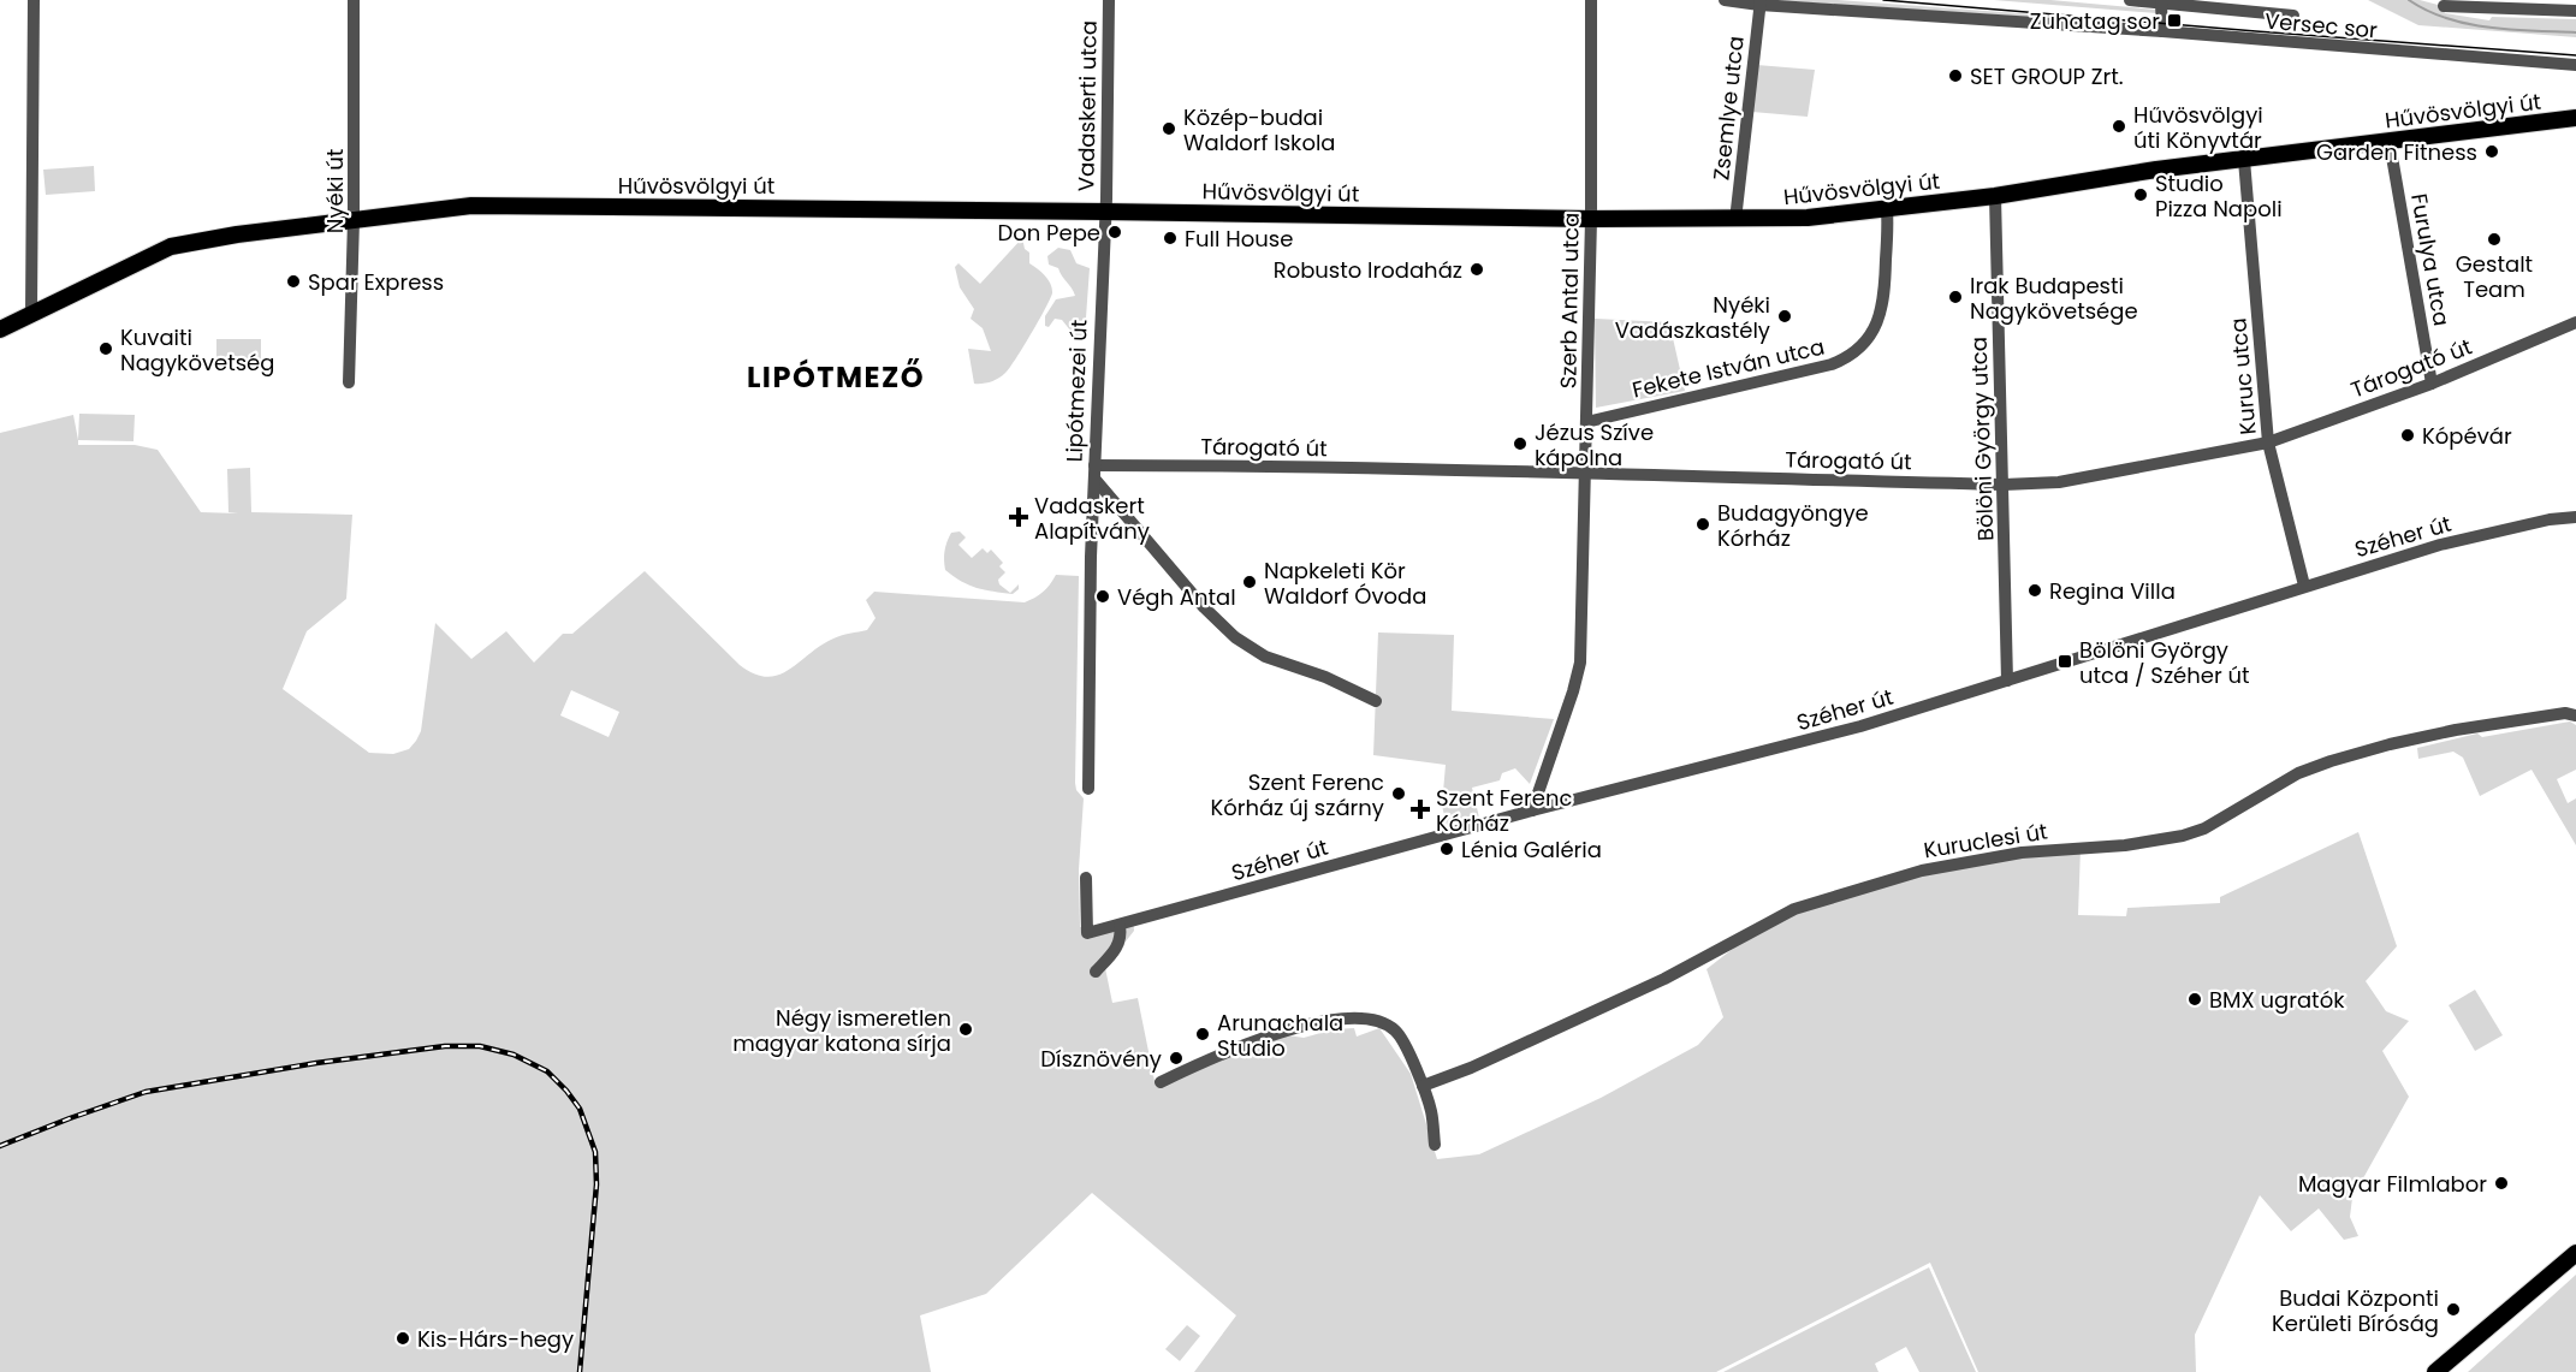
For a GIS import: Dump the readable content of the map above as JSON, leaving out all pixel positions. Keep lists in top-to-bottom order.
{
  "streets": {
    "main road": ["Hűvösvölgyi út"],
    "street": [
      "Versec sor",
      "Vadaskerti utca",
      "Zsemlye utca",
      "Nyéki út",
      "Furulya utca",
      "Szerb Antal utca",
      "Fekete István utca",
      "Tárogató út",
      "Kuruc utca",
      "Lipótmezei út",
      "Bölöni György utca",
      "Széher út",
      "Kuruclesi út"
    ]
  },
  "crossings": [
    ["Versec sor", "Zsemlye utca"],
    ["Vadaskerti utca", "Hűvösvölgyi út"],
    ["Vadaskerti utca", "Lipótmezei út"],
    ["Zsemlye utca", "Hűvösvölgyi út"],
    ["Hűvösvölgyi út", "Nyéki út"],
    ["Hűvösvölgyi út", "Furulya utca"],
    ["Hűvösvölgyi út", "Szerb Antal utca"],
    ["Hűvösvölgyi út", "Fekete István utca"],
    ["Hűvösvölgyi út", "Kuruc utca"],
    ["Hűvösvölgyi út", "Lipótmezei út"],
    ["Hűvösvölgyi út", "Bölöni György utca"],
    ["Furulya utca", "Tárogató út"],
    ["Szerb Antal utca", "Fekete István utca"],
    ["Szerb Antal utca", "Tárogató út"],
    ["Szerb Antal utca", "Széher út"],
    ["Tárogató út", "Kuruc utca"],
    ["Tárogató út", "Lipótmezei út"],
    ["Tárogató út", "Bölöni György utca"],
    ["Kuruc utca", "Széher út"],
    ["Bölöni György utca", "Széher út"]
  ],
  "districts": ["LIPÓTMEZŐ"],
  "places": {
    "transit": ["Zuhatag sor", "Bölöni György utca / Széher út"],
    "other": [
      "SET GROUP Zrt.",
      "Hűvösvölgyi úti Könyvtár",
      "Közép-budai Waldorf Iskola",
      "Garden Fitness",
      "Studio Pizza Napoli",
      "Don Pepe",
      "Full House",
      "Gestalt Team",
      "Robusto Irodaház",
      "Spar Express",
      "Irak Budapesti Nagykövetsége",
      "Nyéki Vadászkastély",
      "Kuvaiti Nagykövetség",
      "Kópévár",
      "Jézus Szíve kápolna",
      "Budagyöngye Kórház",
      "Napkeleti Kör Waldorf Óvoda",
      "Regina Villa",
      "Végh Antal",
      "Szent Ferenc Kórház új szárny",
      "Lénia Galéria",
      "BMX ugratók",
      "Négy ismeretlen magyar katona sírja",
      "Arunachala Studio",
      "Dísznövény",
      "Magyar Filmlabor",
      "Budai Központi Kerületi Bíróság",
      "Kis-Hárs-hegy"
    ],
    "health": ["Vadaskert Alapítvány", "Szent Ferenc Kórház"]
  }
}
